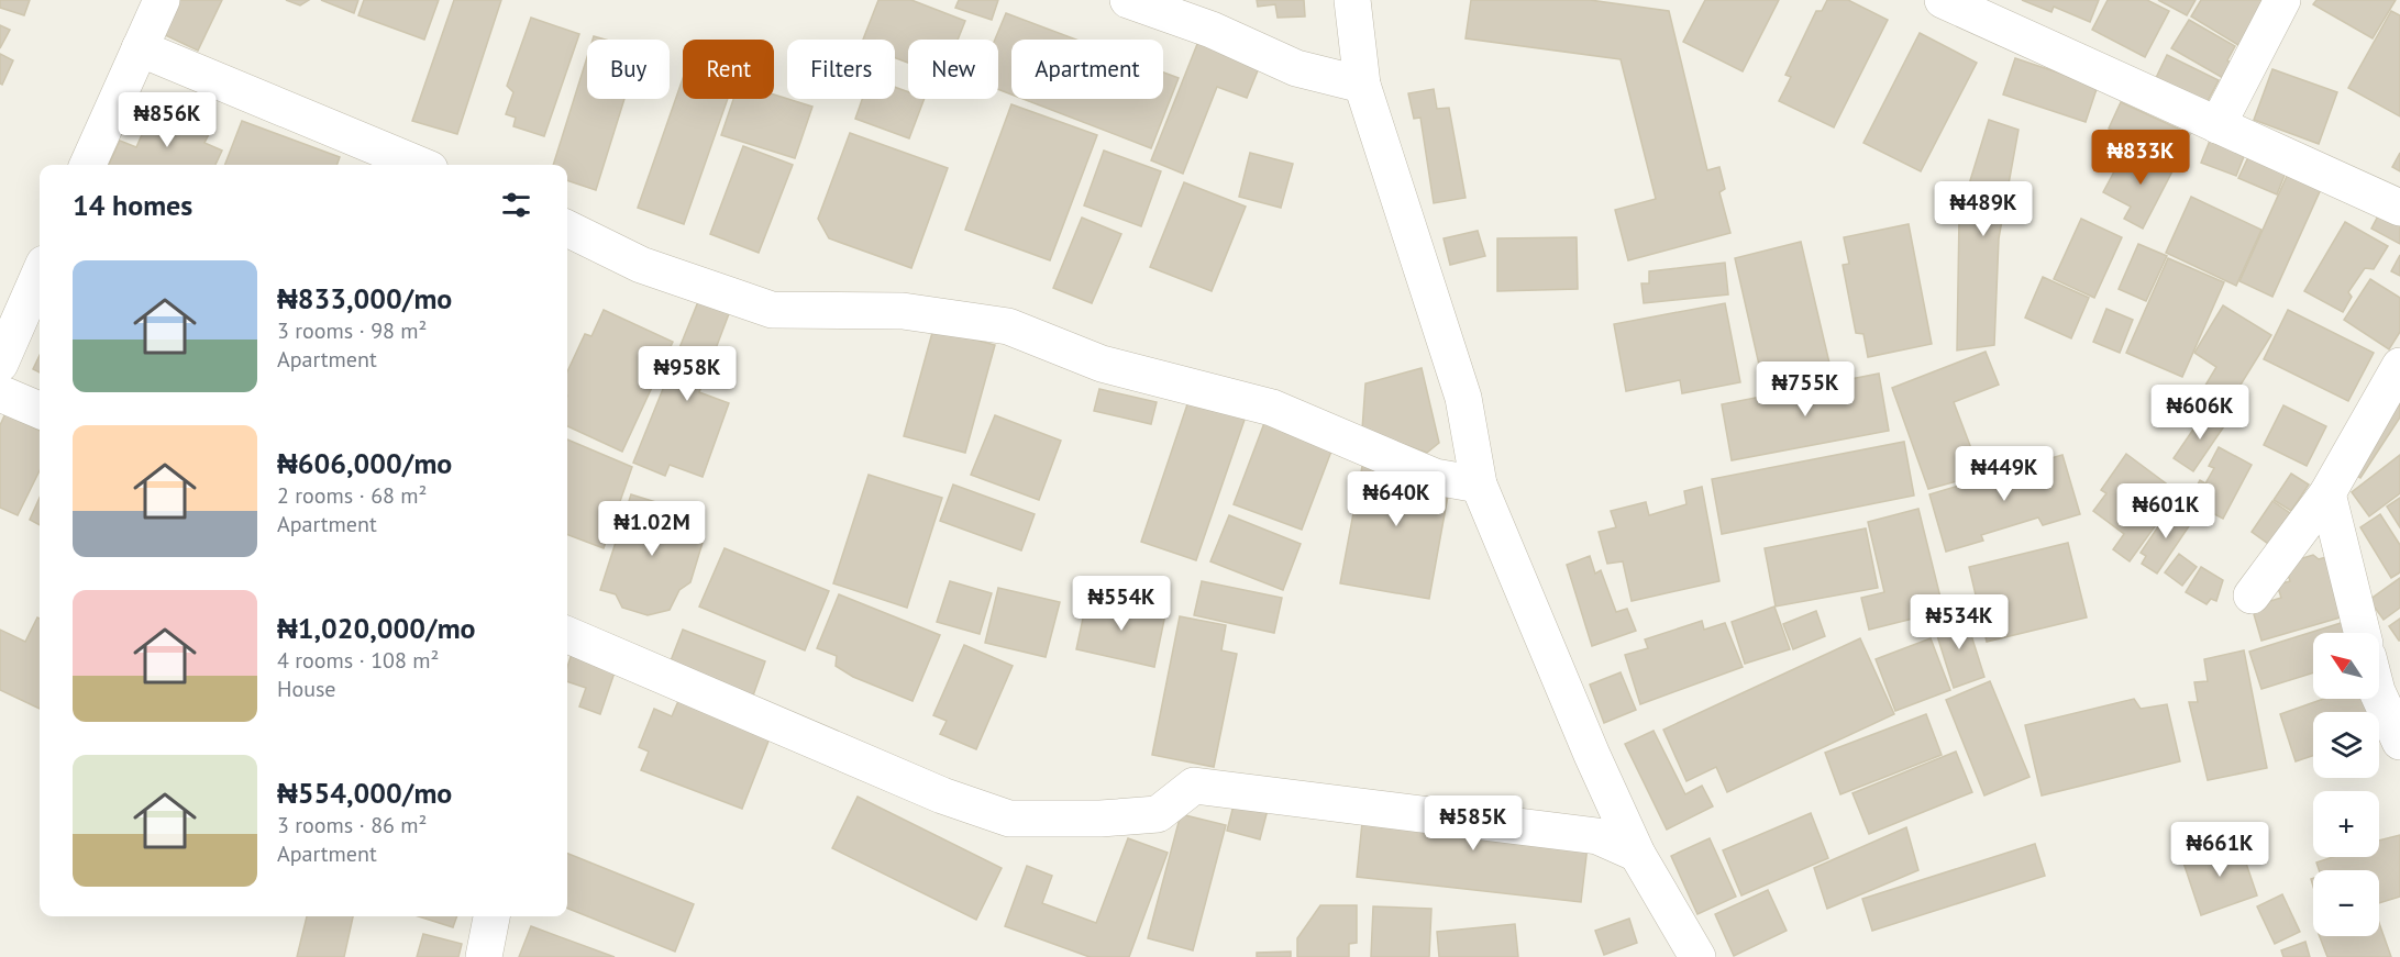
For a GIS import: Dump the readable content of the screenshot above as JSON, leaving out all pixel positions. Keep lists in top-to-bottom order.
{
  "north": "top left",
  "page": {
    "chip": [
      "Buy",
      "Rent",
      "Filters",
      "New",
      "Apartment"
    ],
    "price": [
      "₦856K",
      "₦833K",
      "₦489K",
      "₦958K",
      "₦755K",
      "₦606K",
      "₦449K",
      "₦640K",
      "₦601K",
      "₦1.02M",
      "₦554K",
      "₦534K",
      "₦585K",
      "₦661K"
    ],
    "heading": "14 homes",
    "list": [
      {
        "name": "₦833,000/mo",
        "note": "3 rooms · 98 m² · Apartment"
      },
      {
        "name": "₦606,000/mo",
        "note": "2 rooms · 68 m² · Apartment"
      },
      {
        "name": "₦1,020,000/mo",
        "note": "4 rooms · 108 m² · House"
      },
      {
        "name": "₦554,000/mo",
        "note": "3 rooms · 86 m² · Apartment"
      }
    ],
    "map_buttons": ["+", "−"]
  }
}
